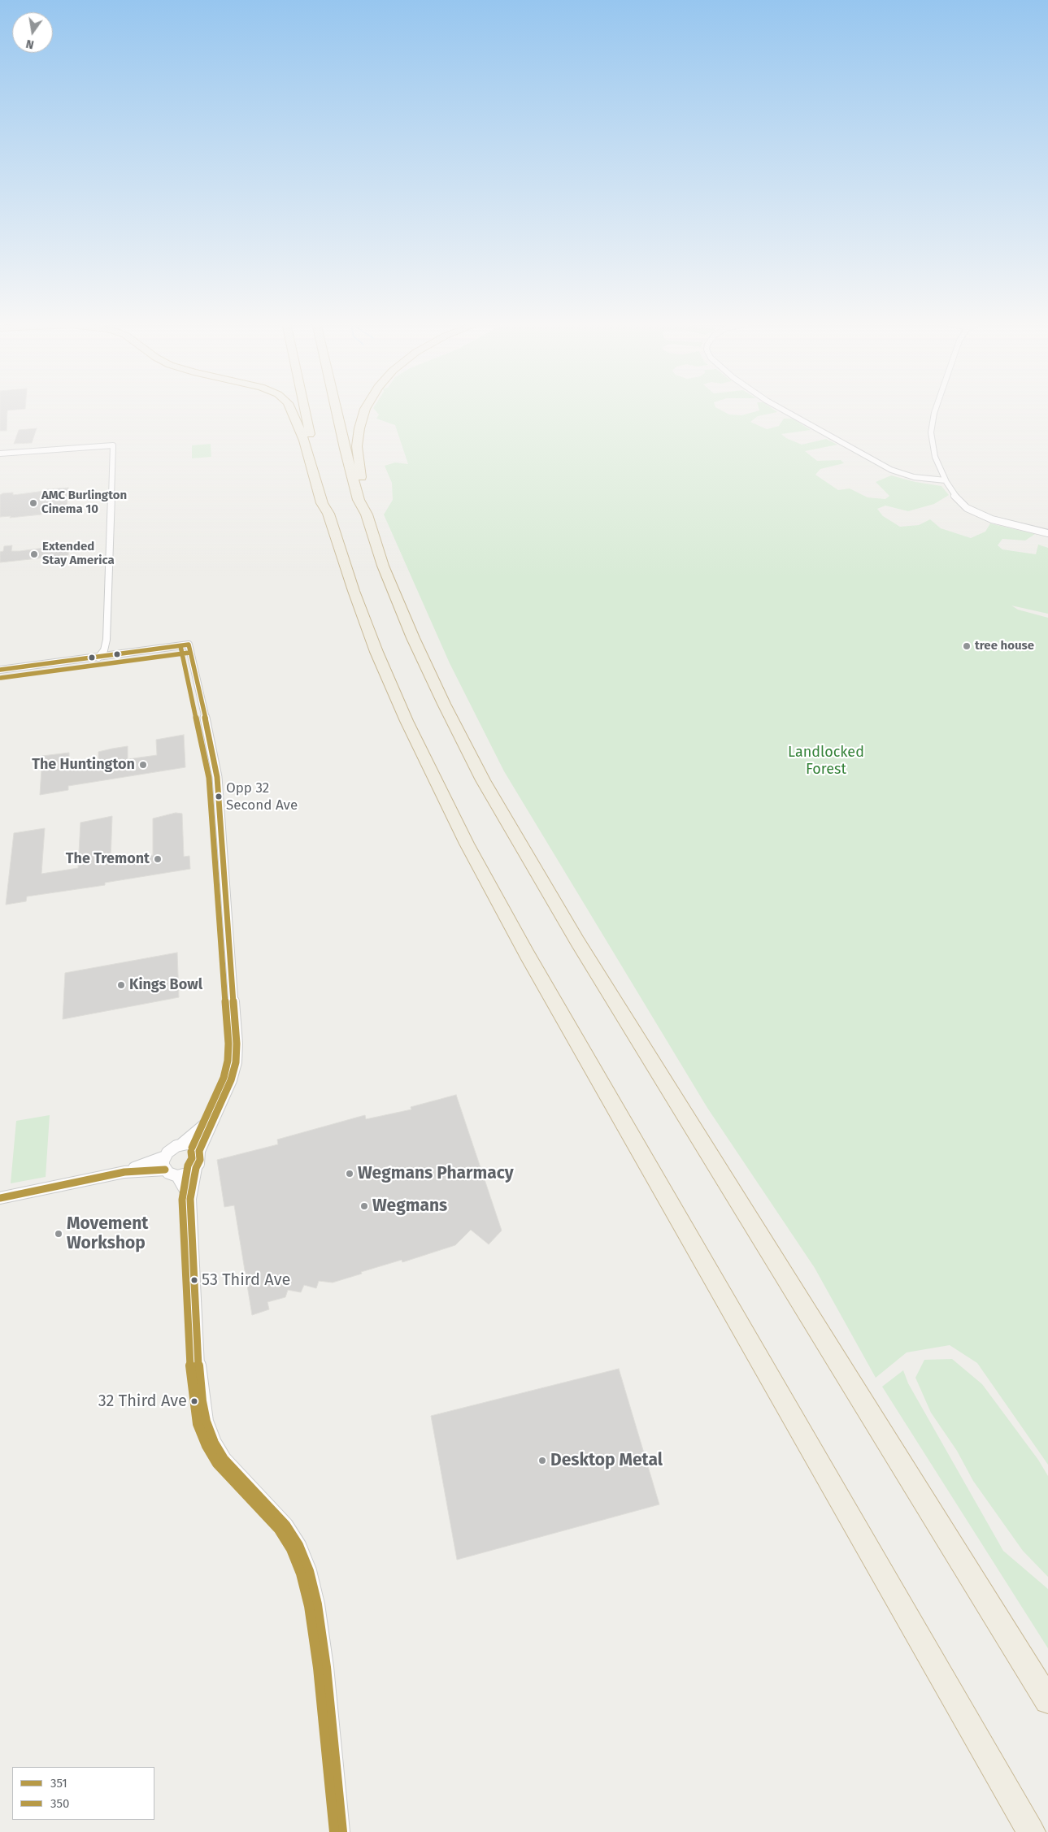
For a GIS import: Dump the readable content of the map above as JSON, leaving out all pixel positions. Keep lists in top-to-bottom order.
{
  "parks": ["Landlocked Forest"],
  "places": [
    "AMC Burlington Cinema 10",
    "Extended Stay America",
    "tree house",
    "The Huntington",
    "Opp 32 Second Ave",
    "The Tremont",
    "Kings Bowl",
    "Wegmans Pharmacy",
    "Wegmans",
    "Movement Workshop",
    "53 Third Ave",
    "32 Third Ave",
    "Desktop Metal"
  ],
  "lines": ["transit line 351", "transit line 350"],
  "legend": ["351", "350"],
  "north": "bottom"
}
